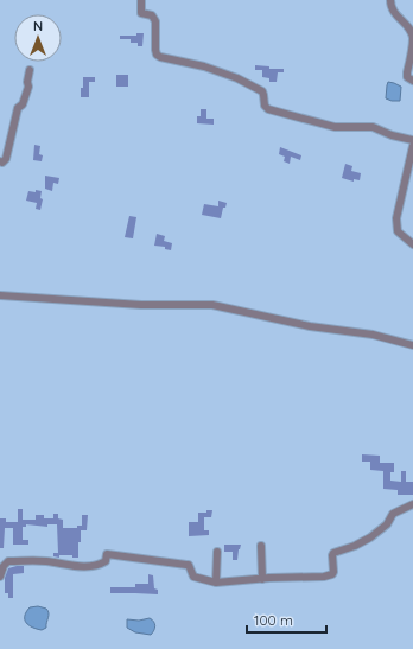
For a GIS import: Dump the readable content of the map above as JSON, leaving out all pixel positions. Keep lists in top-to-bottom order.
{
  "scale_bar": "100 m",
  "north": "top"
}
